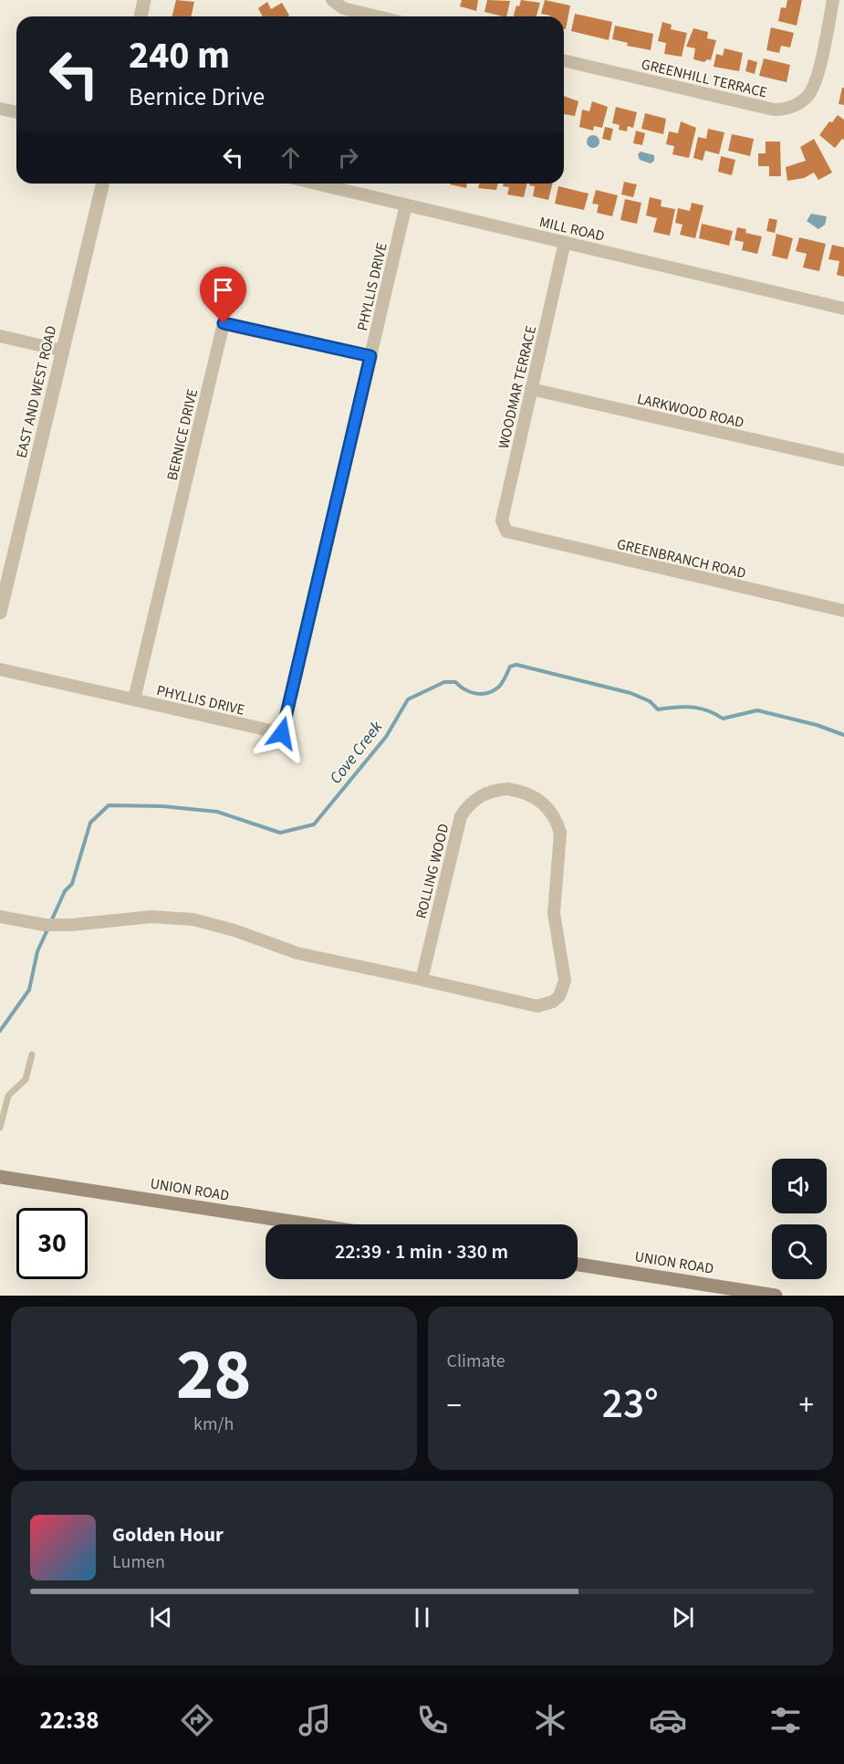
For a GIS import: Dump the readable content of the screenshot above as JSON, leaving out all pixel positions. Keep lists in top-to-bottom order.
{
  "streets": {
    "main road": ["UNION ROAD"],
    "street": [
      "GREENHILL TERRACE",
      "MILL ROAD",
      "PHYLLIS DRIVE",
      "WOODMAR TERRACE",
      "EAST AND WEST ROAD",
      "LARKWOOD ROAD",
      "BERNICE DRIVE",
      "GREENBRANCH ROAD",
      "ROLLING WOOD"
    ]
  },
  "crossings": [
    ["MILL ROAD", "PHYLLIS DRIVE"],
    ["MILL ROAD", "WOODMAR TERRACE"],
    ["PHYLLIS DRIVE", "BERNICE DRIVE"],
    ["WOODMAR TERRACE", "LARKWOOD ROAD"],
    ["WOODMAR TERRACE", "GREENBRANCH ROAD"]
  ],
  "water": ["Cove Creek"],
  "page": {
    "turn": ["240 m", "Bernice Drive"],
    "limit": "30",
    "trip": "22:39 · 1 min · 330 m",
    "tile": [
      ["28", "km/h"],
      "Climate"
    ],
    "heat": ["−", "23°", "+"],
    "song": ["Golden Hour", "Lumen"],
    "tabs": "22:38"
  }
}
